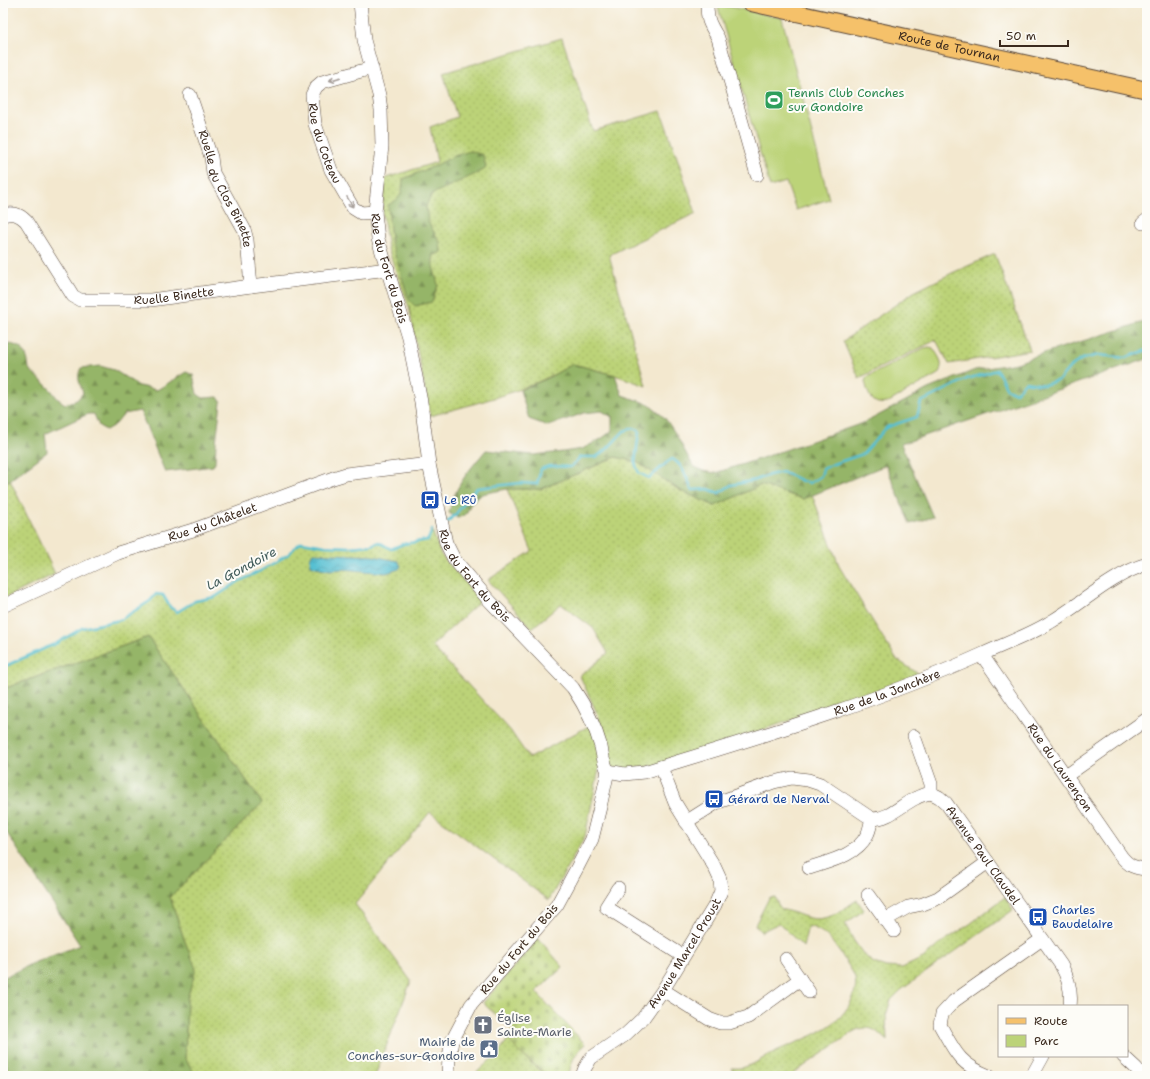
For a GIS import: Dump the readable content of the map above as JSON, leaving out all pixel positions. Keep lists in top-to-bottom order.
{
  "streets": {
    "main road": ["Route de Tournan"],
    "street": [
      "Rue du Coteau",
      "Ruelle du Clos Binette",
      "Rue du Fort du Bois",
      "Ruelle Binette",
      "Rue du Châtelet",
      "Rue de la Jonchère",
      "Rue du Laurençon",
      "Avenue Paul Claudel",
      "Avenue Marcel Proust"
    ]
  },
  "crossings": [
    ["Rue du Coteau", "Rue du Fort du Bois"],
    ["Ruelle du Clos Binette", "Ruelle Binette"],
    ["Rue du Fort du Bois", "Ruelle Binette"],
    ["Rue du Fort du Bois", "Rue du Châtelet"],
    ["Rue du Fort du Bois", "Rue de la Jonchère"],
    ["Rue de la Jonchère", "Rue du Laurençon"],
    ["Rue de la Jonchère", "Avenue Marcel Proust"]
  ],
  "water": ["La Gondoire"],
  "places": {
    "sports": ["Tennis Club Conches sur Gondoire"],
    "bus stop": ["Le Rû", "Gérard de Nerval", "Charles Baudelaire"],
    "church": ["Église Sainte-Marie"],
    "public building": ["Mairie de Conches-sur-Gondoire"]
  },
  "legend": ["Route", "Parc"],
  "scale_bar": "50 m"
}
